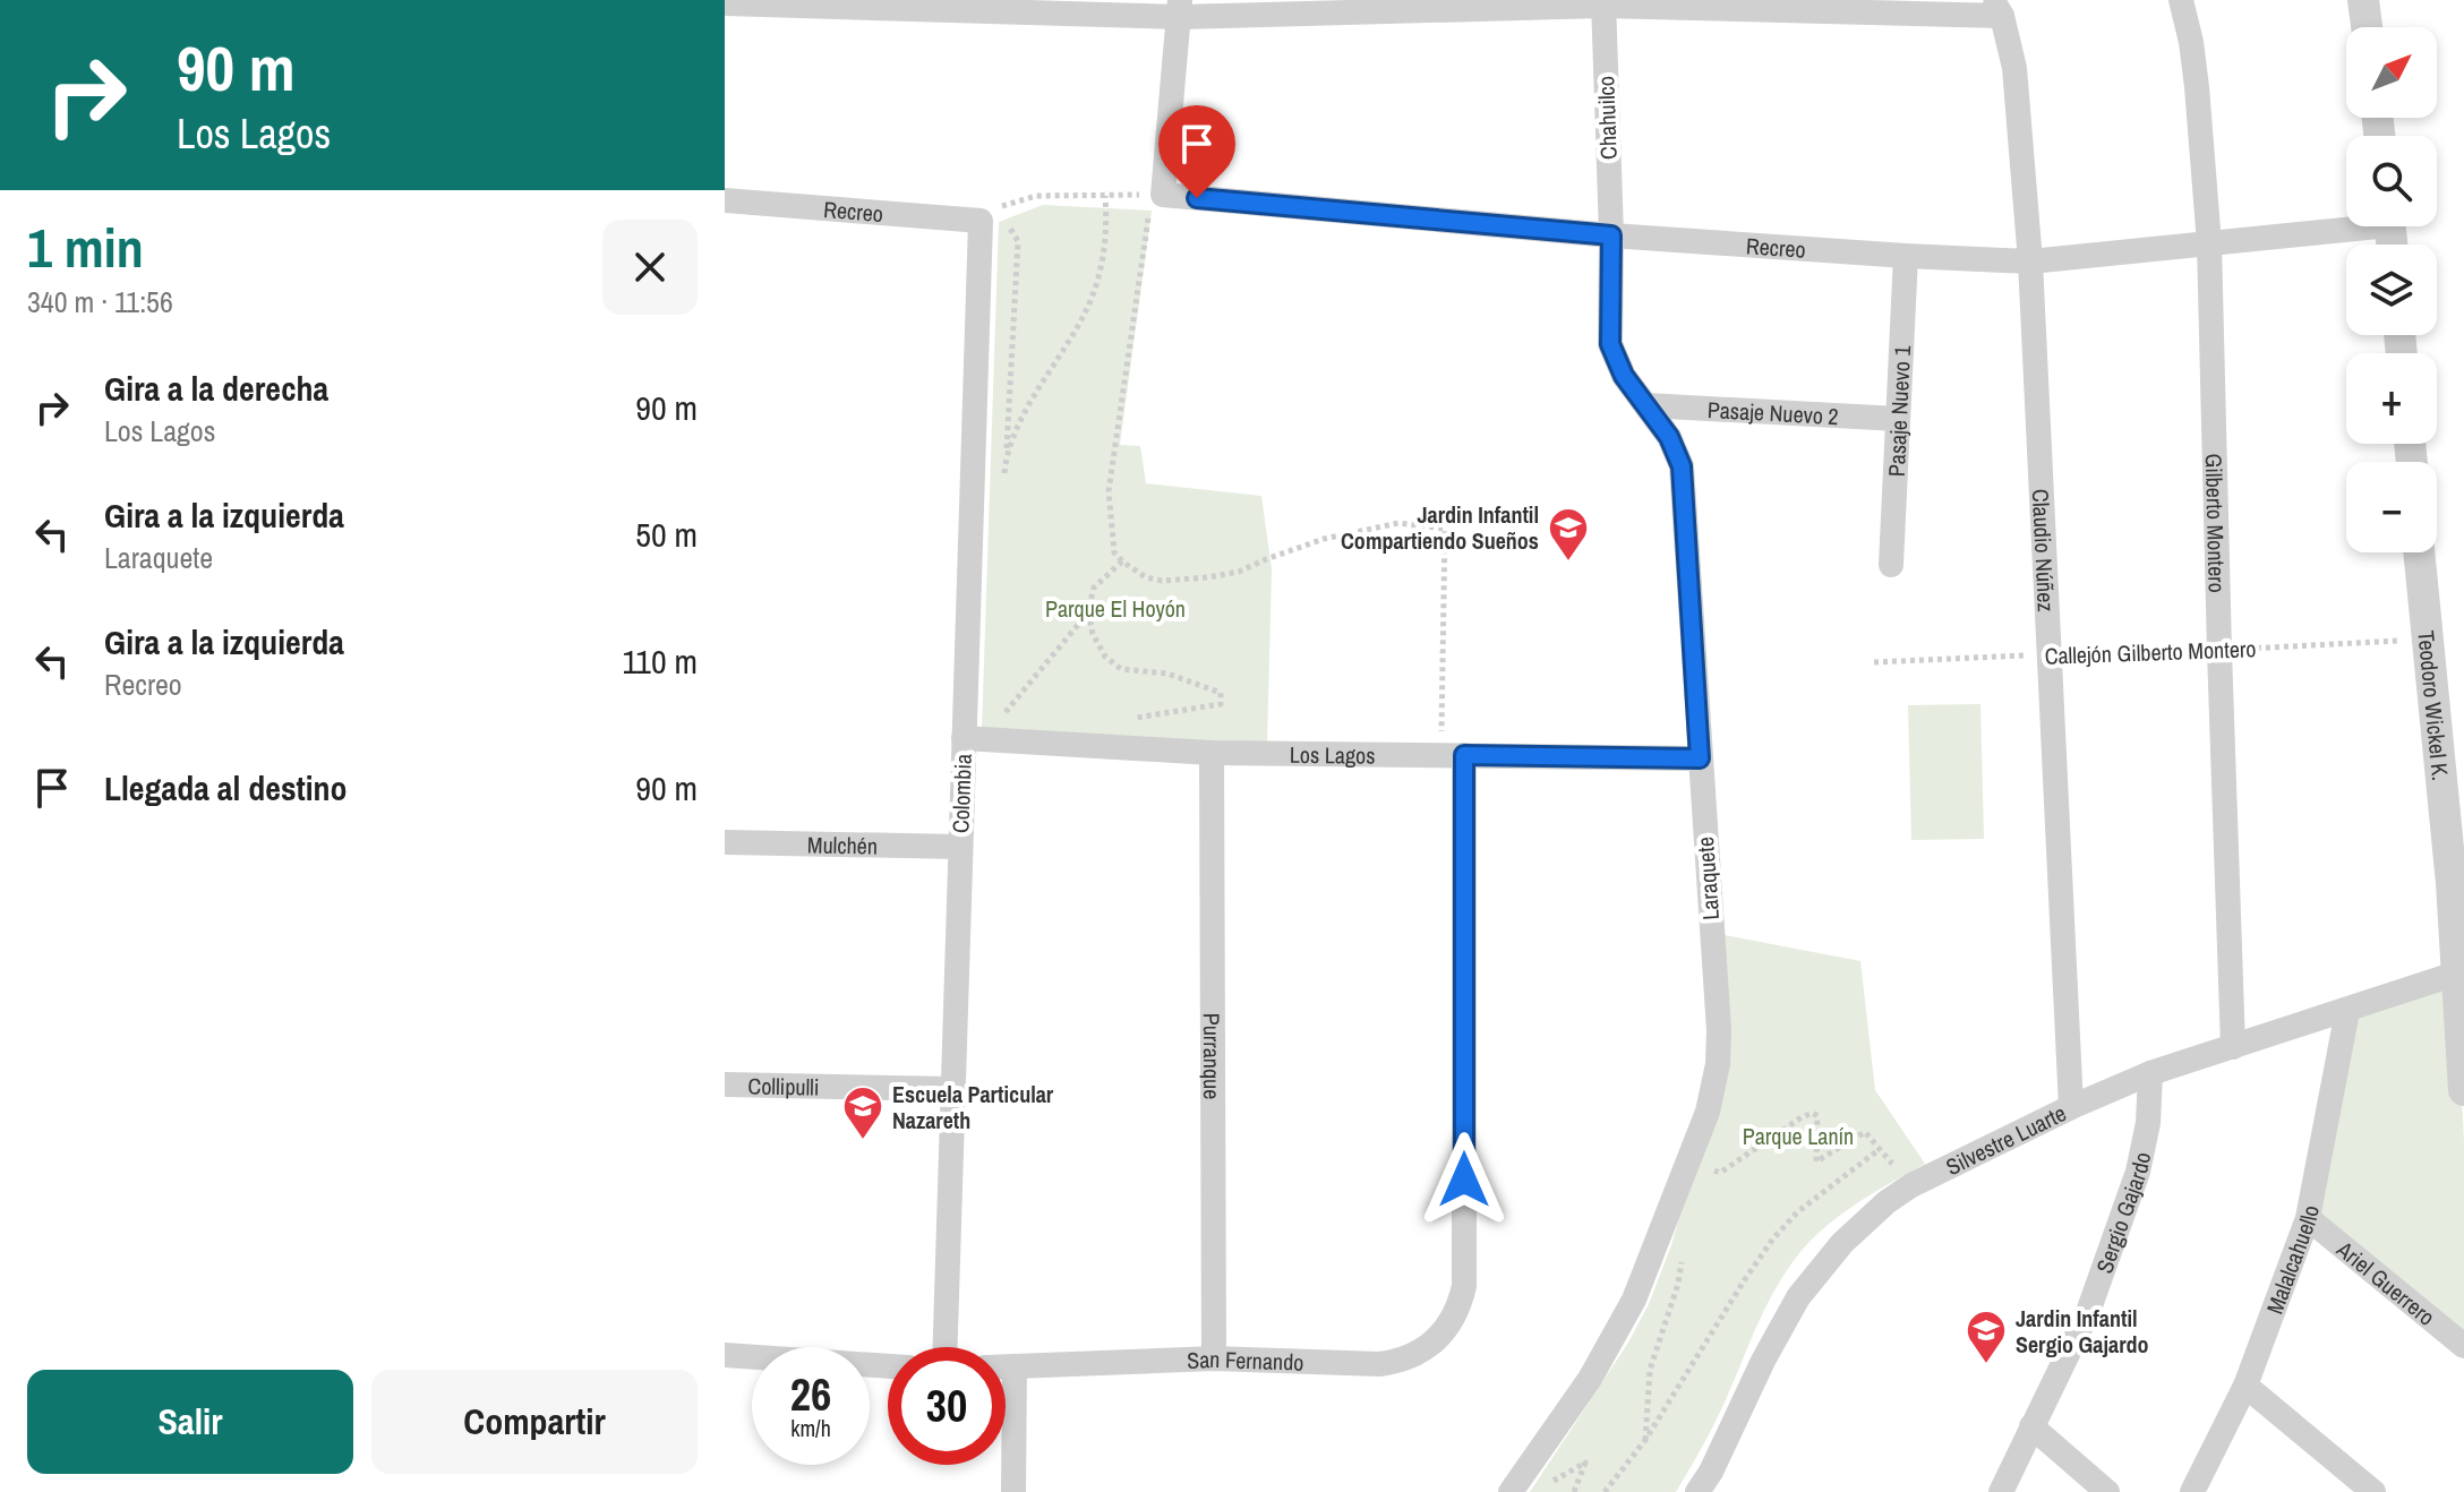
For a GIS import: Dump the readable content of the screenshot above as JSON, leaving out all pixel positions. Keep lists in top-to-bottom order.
{
  "streets": {
    "street": [
      "Chahuilco",
      "Recreo",
      "Pasaje Nuevo 1",
      "Pasaje Nuevo 2",
      "Gilberto Montero",
      "Claudio Núñez",
      "Teodoro Wickel K.",
      "Los Lagos",
      "Colombia",
      "Mulchén",
      "Laraquete",
      "Purranque",
      "Collipulli",
      "Silvestre Luarte",
      "Sergio Gajardo",
      "Malalcahuello",
      "Ariel Guerrero",
      "San Fernando"
    ],
    "path": ["Callejón Gilberto Montero"]
  },
  "crossings": [
    ["Chahuilco", "Recreo"],
    ["Chahuilco", "Laraquete"],
    ["Recreo", "Pasaje Nuevo 1"],
    ["Recreo", "Gilberto Montero"],
    ["Recreo", "Claudio Núñez"],
    ["Recreo", "Colombia"],
    ["Recreo", "Laraquete"],
    ["Pasaje Nuevo 1", "Pasaje Nuevo 2"],
    ["Pasaje Nuevo 2", "Laraquete"],
    ["Gilberto Montero", "Callejón Gilberto Montero"],
    ["Gilberto Montero", "Silvestre Luarte"],
    ["Claudio Núñez", "Callejón Gilberto Montero"],
    ["Claudio Núñez", "Silvestre Luarte"],
    ["Callejón Gilberto Montero", "Teodoro Wickel K."],
    ["Teodoro Wickel K.", "Silvestre Luarte"],
    ["Los Lagos", "Colombia"],
    ["Los Lagos", "Laraquete"],
    ["Los Lagos", "Purranque"],
    ["Los Lagos", "San Fernando"],
    ["Colombia", "Mulchén"],
    ["Colombia", "Collipulli"],
    ["Purranque", "San Fernando"],
    ["Silvestre Luarte", "Sergio Gajardo"],
    ["Silvestre Luarte", "Malalcahuello"],
    ["Malalcahuello", "Ariel Guerrero"]
  ],
  "parks": ["Parque El Hoyón", "Parque Lanín"],
  "places": {
    "school or university": ["Jardin Infantil Compartiendo Sueños", "Escuela Particular Nazareth", "Jardin Infantil Sergio Gajardo"]
  },
  "north": "top right",
  "page": {
    "turn": ["90 m", "Los Lagos"],
    "map_buttons": ["+", "−"],
    "heading": ["1 min", "340 m · 11:56"],
    "list": [
      {
        "name": "Gira a la derecha",
        "note": "Los Lagos",
        "value": "90 m"
      },
      {
        "name": "Gira a la izquierda",
        "note": "Laraquete",
        "value": "50 m"
      },
      {
        "name": "Gira a la izquierda",
        "note": "Recreo",
        "value": "110 m"
      },
      {
        "name": "Llegada al destino",
        "value": "90 m"
      }
    ],
    "speed": "26 km/h",
    "limit": "30",
    "buttons": ["Salir", "Compartir"]
  }
}
